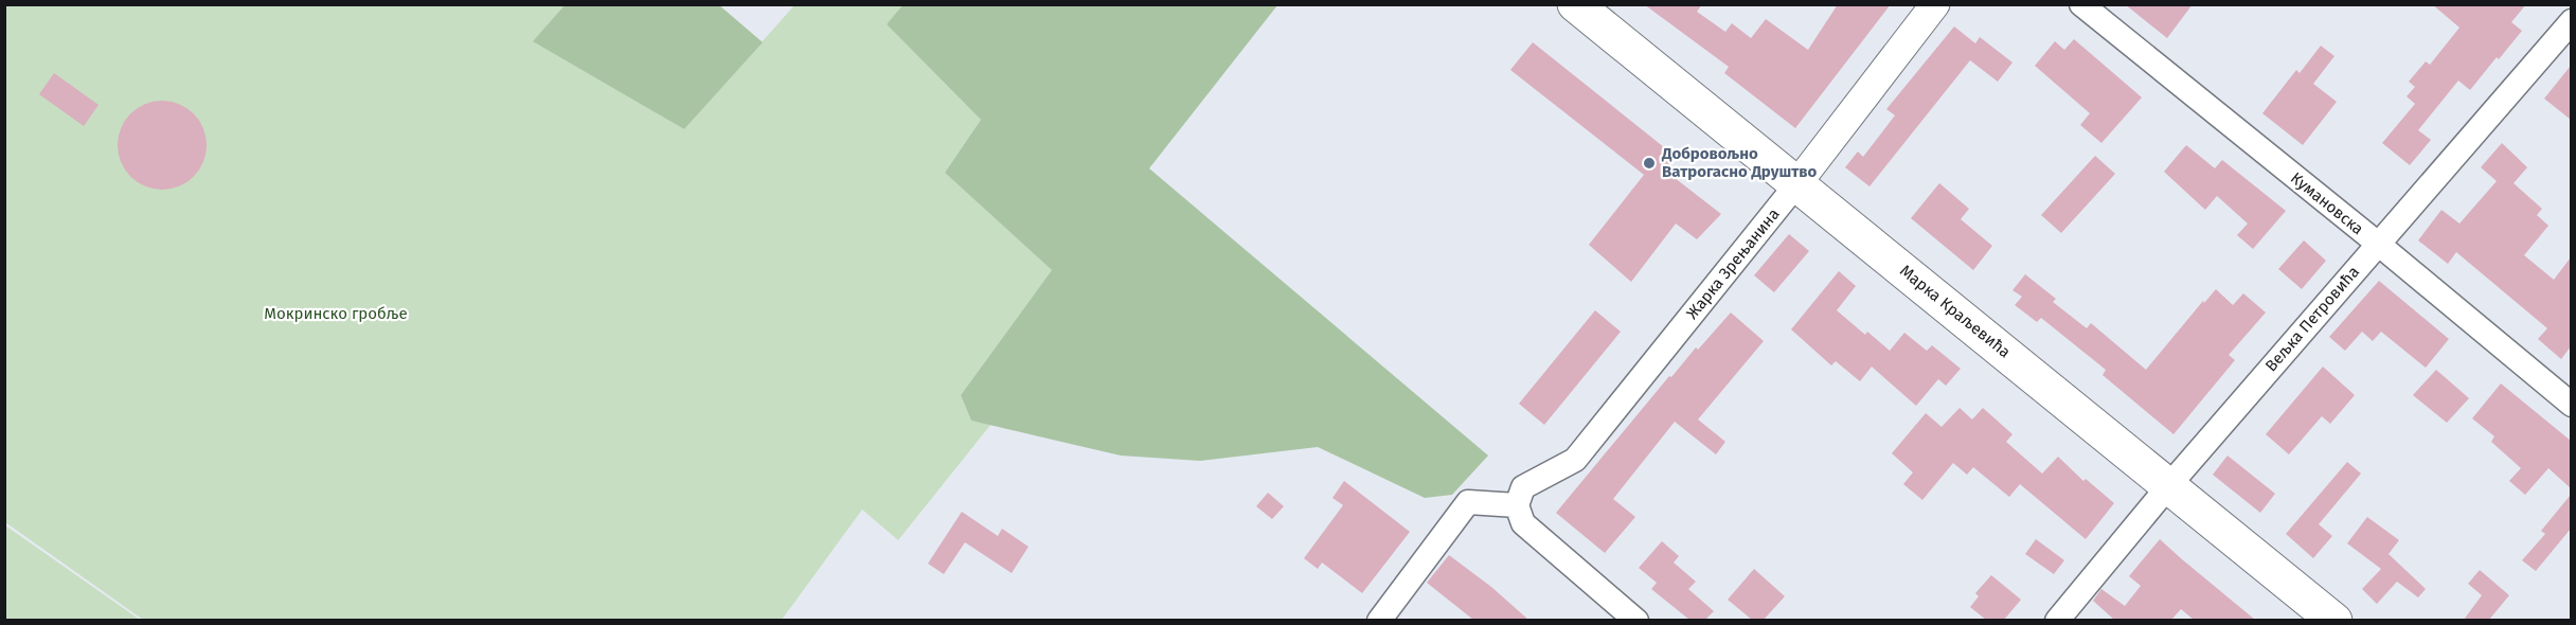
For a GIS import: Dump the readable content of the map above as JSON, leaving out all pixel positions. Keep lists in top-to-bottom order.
{
  "streets": {
    "main road": ["Марка Краљевића"],
    "street": ["Кумановска", "Жарка Зрењанина", "Вељка Петровића"]
  },
  "crossings": [
    ["Кумановска", "Вељка Петровића"],
    ["Жарка Зрењанина", "Марка Краљевића"],
    ["Марка Краљевића", "Вељка Петровића"]
  ],
  "parks": ["Мокринско гробље"],
  "places": ["Добровољно Ватрогасно Друштво"]
}
